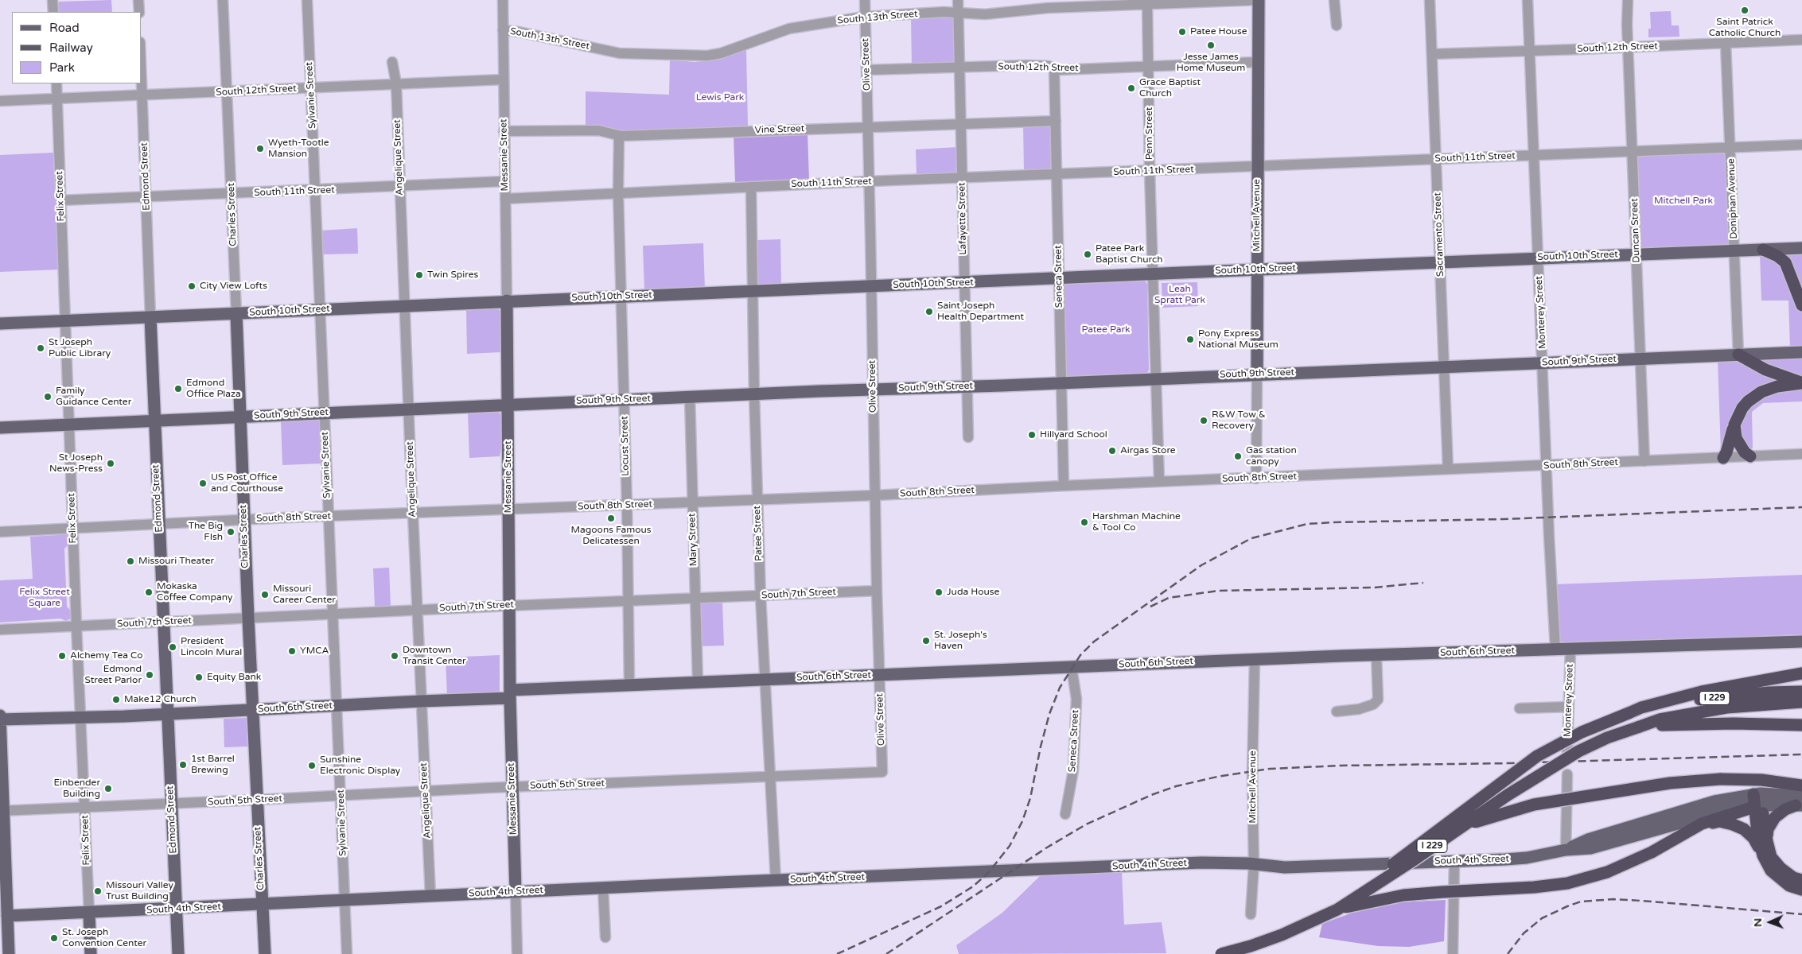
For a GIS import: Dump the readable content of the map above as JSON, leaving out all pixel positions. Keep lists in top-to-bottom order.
{
  "streets": {
    "highway": ["I 229"],
    "main road": [
      "Messanie Street",
      "Edmond Street",
      "Felix Street",
      "Charles Street",
      "Mitchell Avenue",
      "South 10th Street",
      "South 9th Street",
      "South 6th Street",
      "South 4th Street"
    ],
    "street": [
      "South 13th Street",
      "South 12th Street",
      "Olive Street",
      "Sylvanie Street",
      "Vine Street",
      "Penn Street",
      "Angelique Street",
      "South 11th Street",
      "Doniphan Avenue",
      "Lafayette Street",
      "Duncan Street",
      "Sacramento Street",
      "Seneca Street",
      "Monterey Street",
      "Locust Street",
      "South 8th Street",
      "Patee Street",
      "Mary Street",
      "South 7th Street",
      "South 5th Street"
    ]
  },
  "crossings": [
    ["South 13th Street", "Olive Street"],
    ["South 13th Street", "Penn Street"],
    ["South 13th Street", "Messanie Street"],
    ["South 13th Street", "Mitchell Avenue"],
    ["South 13th Street", "Lafayette Street"],
    ["South 12th Street", "Olive Street"],
    ["South 12th Street", "Sylvanie Street"],
    ["South 12th Street", "Penn Street"],
    ["South 12th Street", "Messanie Street"],
    ["South 12th Street", "Angelique Street"],
    ["South 12th Street", "Edmond Street"],
    ["South 12th Street", "Felix Street"],
    ["South 12th Street", "Doniphan Avenue"],
    ["South 12th Street", "Charles Street"],
    ["South 12th Street", "Mitchell Avenue"],
    ["South 12th Street", "Lafayette Street"],
    ["South 12th Street", "Duncan Street"],
    ["South 12th Street", "Sacramento Street"],
    ["South 12th Street", "Seneca Street"],
    ["South 12th Street", "Monterey Street"],
    ["Olive Street", "Vine Street"],
    ["Olive Street", "South 11th Street"],
    ["Olive Street", "South 10th Street"],
    ["Olive Street", "South 9th Street"],
    ["Olive Street", "South 8th Street"],
    ["Olive Street", "South 7th Street"],
    ["Olive Street", "South 6th Street"],
    ["Olive Street", "South 5th Street"],
    ["Sylvanie Street", "South 11th Street"],
    ["Sylvanie Street", "South 10th Street"],
    ["Sylvanie Street", "South 9th Street"],
    ["Sylvanie Street", "South 8th Street"],
    ["Sylvanie Street", "South 7th Street"],
    ["Sylvanie Street", "South 6th Street"],
    ["Sylvanie Street", "South 5th Street"],
    ["Sylvanie Street", "South 4th Street"],
    ["Vine Street", "Messanie Street"],
    ["Vine Street", "Lafayette Street"],
    ["Vine Street", "Seneca Street"],
    ["Vine Street", "Locust Street"],
    ["Penn Street", "South 11th Street"],
    ["Penn Street", "South 10th Street"],
    ["Penn Street", "South 9th Street"],
    ["Penn Street", "South 8th Street"],
    ["Messanie Street", "South 11th Street"],
    ["Messanie Street", "South 10th Street"],
    ["Messanie Street", "South 9th Street"],
    ["Messanie Street", "South 8th Street"],
    ["Messanie Street", "South 7th Street"],
    ["Messanie Street", "South 6th Street"],
    ["Messanie Street", "South 5th Street"],
    ["Messanie Street", "South 4th Street"],
    ["Angelique Street", "South 11th Street"],
    ["Angelique Street", "South 10th Street"],
    ["Angelique Street", "South 9th Street"],
    ["Angelique Street", "South 8th Street"],
    ["Angelique Street", "South 7th Street"],
    ["Angelique Street", "South 6th Street"],
    ["Angelique Street", "South 5th Street"],
    ["Angelique Street", "South 4th Street"],
    ["South 11th Street", "Edmond Street"],
    ["South 11th Street", "Felix Street"],
    ["South 11th Street", "Doniphan Avenue"],
    ["South 11th Street", "Charles Street"],
    ["South 11th Street", "Mitchell Avenue"],
    ["South 11th Street", "Lafayette Street"],
    ["South 11th Street", "Duncan Street"],
    ["South 11th Street", "Sacramento Street"],
    ["South 11th Street", "Seneca Street"],
    ["South 11th Street", "Monterey Street"],
    ["South 11th Street", "Locust Street"],
    ["South 11th Street", "Patee Street"],
    ["Edmond Street", "South 10th Street"],
    ["Edmond Street", "South 9th Street"],
    ["Edmond Street", "South 8th Street"],
    ["Edmond Street", "South 7th Street"],
    ["Edmond Street", "South 6th Street"],
    ["Edmond Street", "South 5th Street"],
    ["Edmond Street", "South 4th Street"],
    ["Felix Street", "South 10th Street"],
    ["Felix Street", "South 9th Street"],
    ["Felix Street", "South 8th Street"],
    ["Felix Street", "South 7th Street"],
    ["Felix Street", "South 6th Street"],
    ["Felix Street", "South 5th Street"],
    ["Felix Street", "South 4th Street"],
    ["Doniphan Avenue", "South 10th Street"],
    ["Doniphan Avenue", "South 9th Street"],
    ["Charles Street", "South 10th Street"],
    ["Charles Street", "South 9th Street"],
    ["Charles Street", "South 8th Street"],
    ["Charles Street", "South 7th Street"],
    ["Charles Street", "South 6th Street"],
    ["Charles Street", "South 5th Street"],
    ["Charles Street", "South 4th Street"],
    ["Mitchell Avenue", "South 10th Street"],
    ["Mitchell Avenue", "South 9th Street"],
    ["Mitchell Avenue", "South 8th Street"],
    ["Mitchell Avenue", "South 6th Street"],
    ["Mitchell Avenue", "South 4th Street"],
    ["Lafayette Street", "South 10th Street"],
    ["Lafayette Street", "South 9th Street"],
    ["Duncan Street", "South 10th Street"],
    ["Duncan Street", "South 9th Street"],
    ["Duncan Street", "South 8th Street"],
    ["Sacramento Street", "South 10th Street"],
    ["Sacramento Street", "South 9th Street"],
    ["Sacramento Street", "South 8th Street"],
    ["South 10th Street", "Seneca Street"],
    ["South 10th Street", "Monterey Street"],
    ["South 10th Street", "Locust Street"],
    ["South 10th Street", "Patee Street"],
    ["Seneca Street", "South 9th Street"],
    ["Seneca Street", "South 8th Street"],
    ["Seneca Street", "South 6th Street"],
    ["Monterey Street", "South 9th Street"],
    ["Monterey Street", "South 8th Street"],
    ["Monterey Street", "South 6th Street"],
    ["South 9th Street", "Locust Street"],
    ["South 9th Street", "Patee Street"],
    ["South 9th Street", "Mary Street"],
    ["Locust Street", "South 8th Street"],
    ["Locust Street", "South 7th Street"],
    ["Locust Street", "South 6th Street"],
    ["South 8th Street", "Patee Street"],
    ["South 8th Street", "Mary Street"],
    ["Patee Street", "South 7th Street"],
    ["Patee Street", "South 6th Street"],
    ["Patee Street", "South 5th Street"],
    ["Patee Street", "South 4th Street"],
    ["Mary Street", "South 7th Street"],
    ["Mary Street", "South 6th Street"]
  ],
  "parks": [
    "Lewis Park",
    "Mitchell Park",
    "Leah Spratt Park",
    "Patee Park",
    "Felix Street Square"
  ],
  "places": [
    "Saint Patrick Catholic Church",
    "Patee House",
    "Jesse James Home Museum",
    "Grace Baptist Church",
    "Wyeth-Tootle Mansion",
    "Patee Park Baptist Church",
    "Twin Spires",
    "City View Lofts",
    "Saint Joseph Health Department",
    "Pony Express National Museum",
    "St Joseph Public Library",
    "Edmond Office Plaza",
    "Family Guidance Center",
    "R&W Tow & Recovery",
    "Hillyard School",
    "Airgas Store",
    "Gas station canopy",
    "St Joseph News-Press",
    "US Post Office and Courthouse",
    "Magoons Famous Delicatessen",
    "Harshman Machine & Tool Co",
    "The Big FIsh",
    "Missouri Theater",
    "Mokaska Coffee Company",
    "Juda House",
    "Missouri Career Center",
    "St. Joseph's Haven",
    "President Lincoln Mural",
    "YMCA",
    "Alchemy Tea Co",
    "Downtown Transit Center",
    "Edmond Street Parlor",
    "Equity Bank",
    "Make12 Church",
    "1st Barrel Brewing",
    "Sunshine Electronic Display",
    "Einbender Building",
    "Missouri Valley Trust Building",
    "St. Joseph Convention Center"
  ],
  "legend": ["Road", "Railway", "Park"],
  "north": "left"
}
